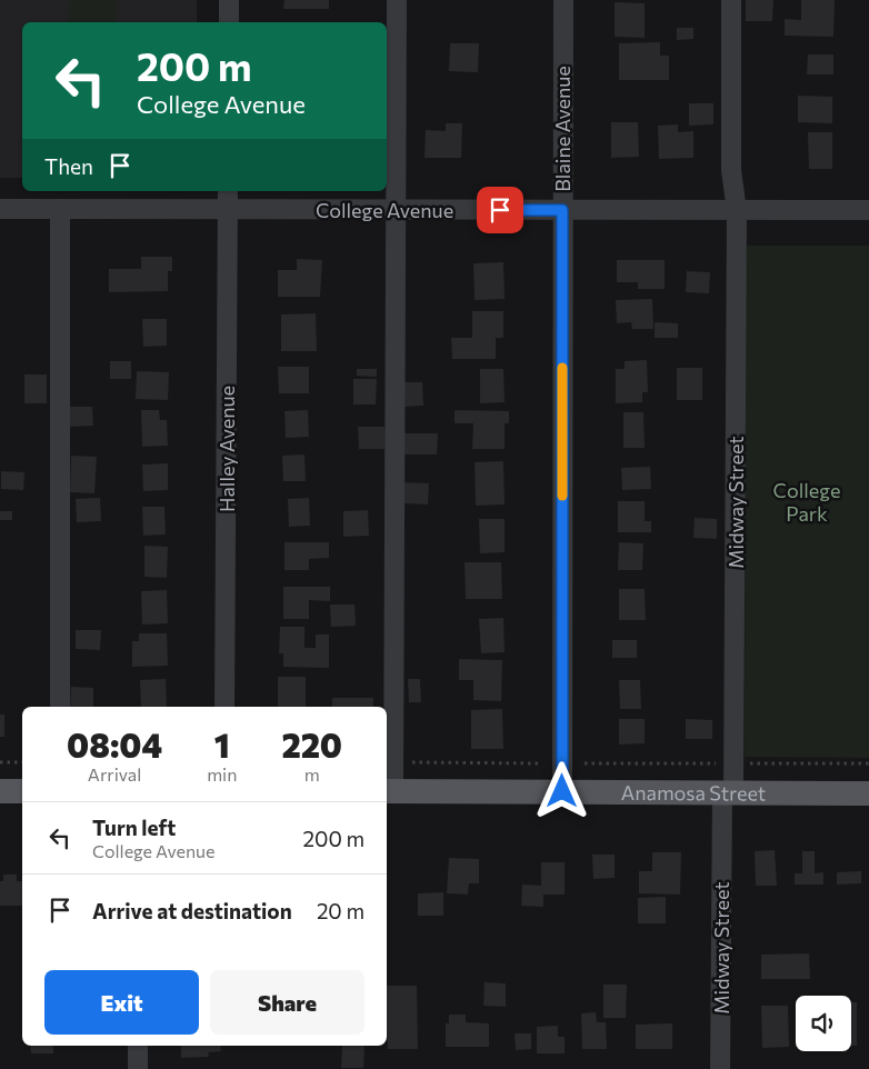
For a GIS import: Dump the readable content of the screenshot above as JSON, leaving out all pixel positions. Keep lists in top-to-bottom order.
{
  "streets": {
    "main road": ["Anamosa Street"],
    "street": [
      "Blaine Avenue",
      "College Avenue",
      "Halley Avenue",
      "Midway Street"
    ]
  },
  "crossings": [
    ["Blaine Avenue", "College Avenue"],
    ["Blaine Avenue", "Anamosa Street"],
    ["College Avenue", "Halley Avenue"],
    ["College Avenue", "Midway Street"],
    ["Midway Street", "Anamosa Street"]
  ],
  "parks": ["College Park"],
  "page": {
    "turn": ["200 m", "College Avenue"],
    "then": "Then",
    "eta": [
      "08:04",
      "Arrival",
      "1",
      "min",
      "220",
      "m"
    ],
    "list": [
      {
        "name": "Turn left",
        "note": "College Avenue",
        "value": "200 m"
      },
      {
        "name": "Arrive at destination",
        "value": "20 m"
      }
    ],
    "buttons": ["Exit", "Share"]
  }
}
